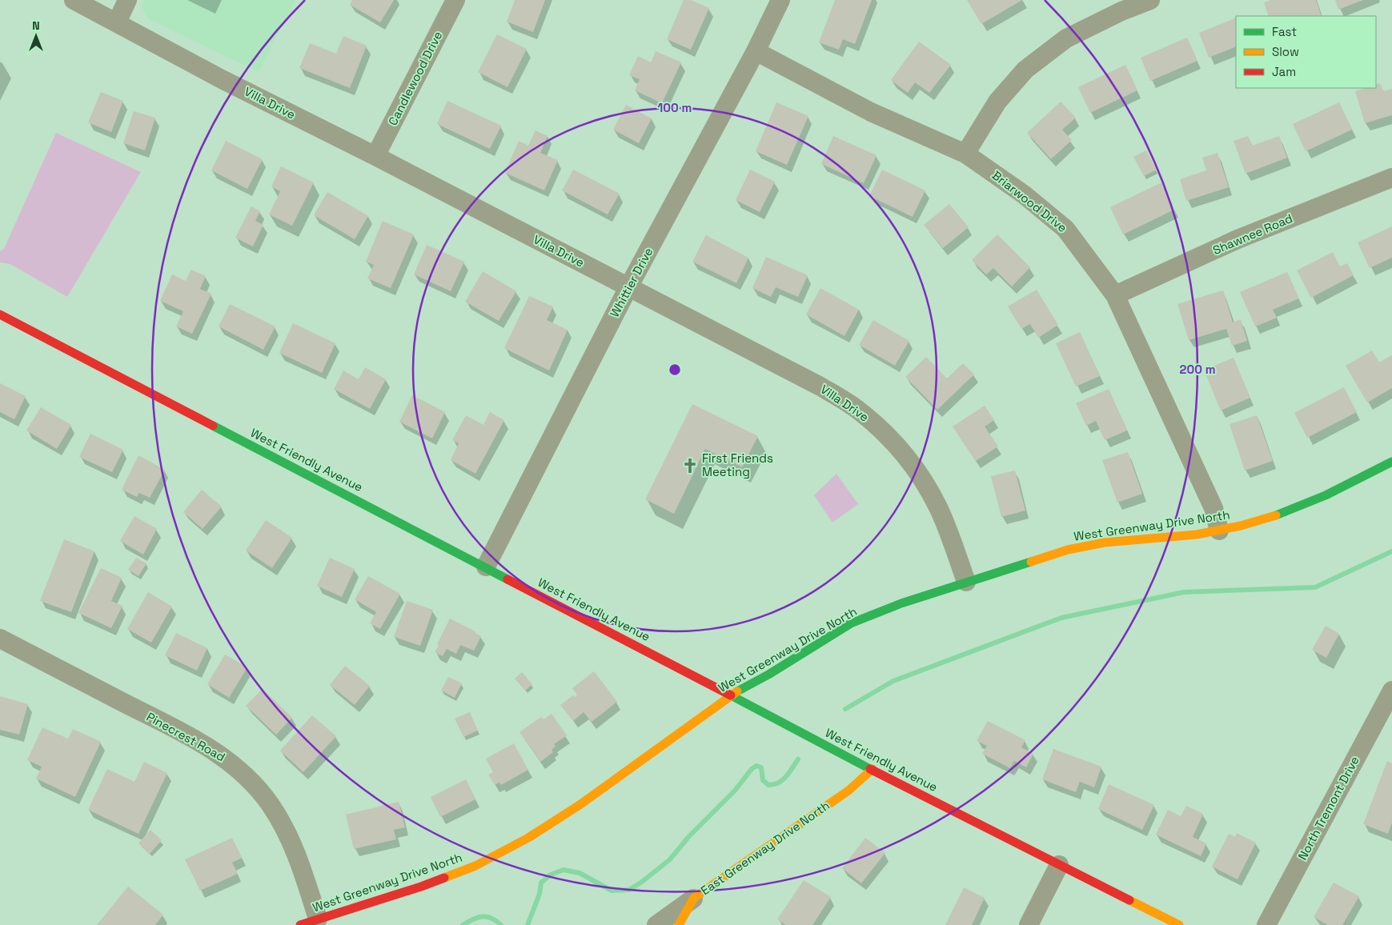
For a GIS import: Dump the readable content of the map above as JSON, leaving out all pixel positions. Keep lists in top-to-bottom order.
{
  "streets": {
    "street": [
      "Candlewood Drive",
      "Villa Drive",
      "Briarwood Drive",
      "Shawnee Road",
      "Whittier Drive",
      "West Friendly Avenue",
      "West Greenway Drive North",
      "Pinecrest Road",
      "North Tremont Drive",
      "East Greenway Drive North"
    ]
  },
  "crossings": [
    ["Candlewood Drive", "Villa Drive"],
    ["Villa Drive", "Whittier Drive"],
    ["Villa Drive", "West Greenway Drive North"],
    ["Briarwood Drive", "Shawnee Road"],
    ["Briarwood Drive", "Whittier Drive"],
    ["Briarwood Drive", "West Greenway Drive North"],
    ["Whittier Drive", "West Friendly Avenue"],
    ["West Friendly Avenue", "West Greenway Drive North"],
    ["West Friendly Avenue", "East Greenway Drive North"],
    ["West Greenway Drive North", "Pinecrest Road"]
  ],
  "places": {
    "church": ["First Friends Meeting"]
  },
  "legend": ["Fast", "Slow", "Jam"],
  "north": "top",
  "rings": ["100 m", "200 m"]
}
